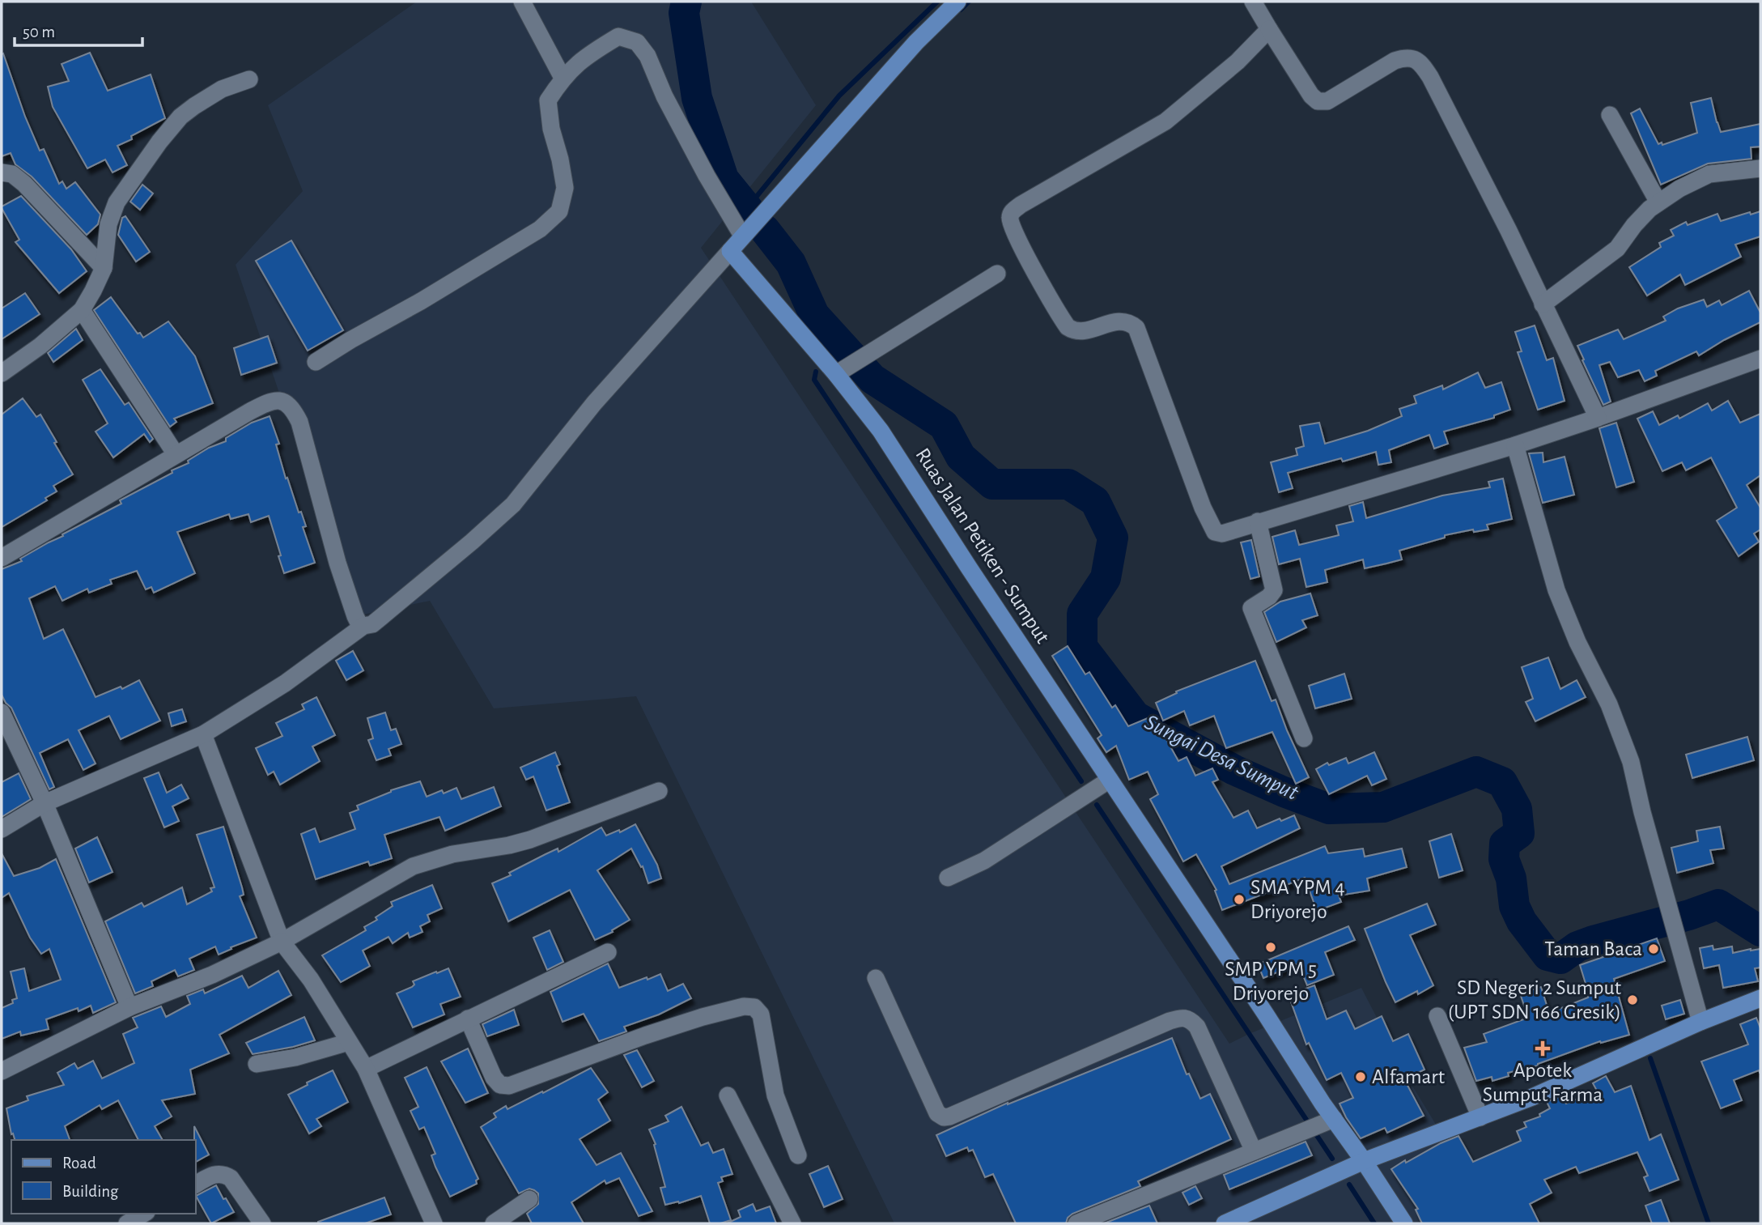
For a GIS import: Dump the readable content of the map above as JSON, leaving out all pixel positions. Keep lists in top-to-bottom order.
{
  "streets": {
    "main road": ["Ruas Jalan Petiken - Sumput"]
  },
  "water": ["Sungai Desa Sumput"],
  "places": {
    "other": [
      "SMA YPM 4 Driyorejo",
      "SMP YPM 5 Driyorejo",
      "Taman Baca",
      "SD Negeri 2 Sumput (UPT SDN 166 Gresik)",
      "Alfamart"
    ],
    "health": ["Apotek Sumput Farma"]
  },
  "legend": ["Road", "Building"],
  "scale_bar": "50 m"
}
